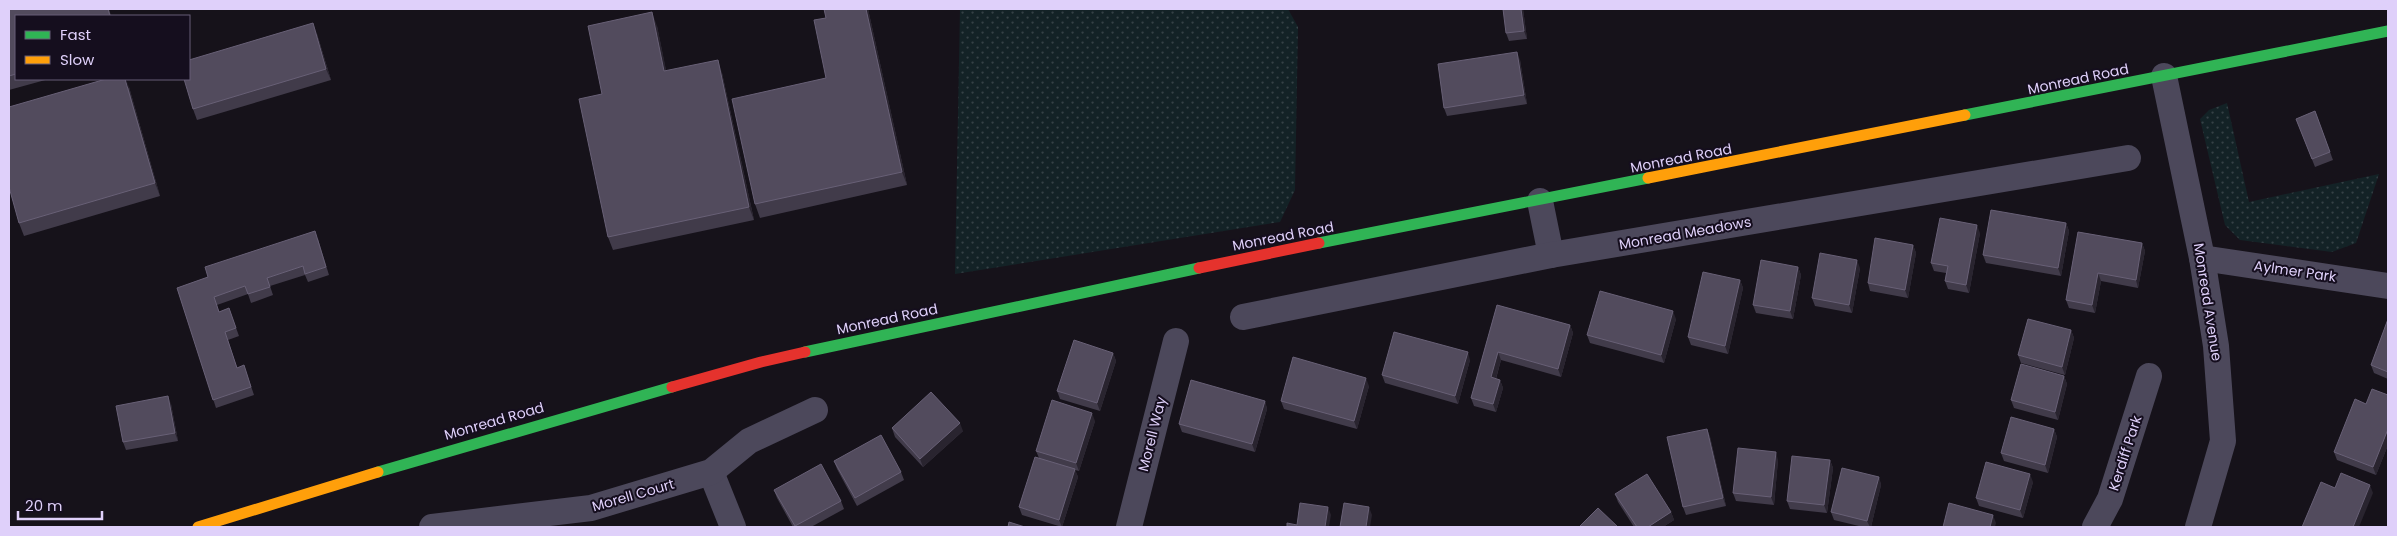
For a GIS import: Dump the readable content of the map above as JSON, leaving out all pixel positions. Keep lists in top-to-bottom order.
{
  "streets": {
    "street": [
      "Monread Road",
      "Monread Meadows",
      "Aylmer Park",
      "Monread Avenue",
      "Morell Way",
      "Kerdiff Park",
      "Morell Court"
    ]
  },
  "crossings": [
    ["Monread Road", "Monread Avenue"],
    ["Aylmer Park", "Monread Avenue"]
  ],
  "legend": ["Fast", "Slow"],
  "scale_bar": "20 m"
}
